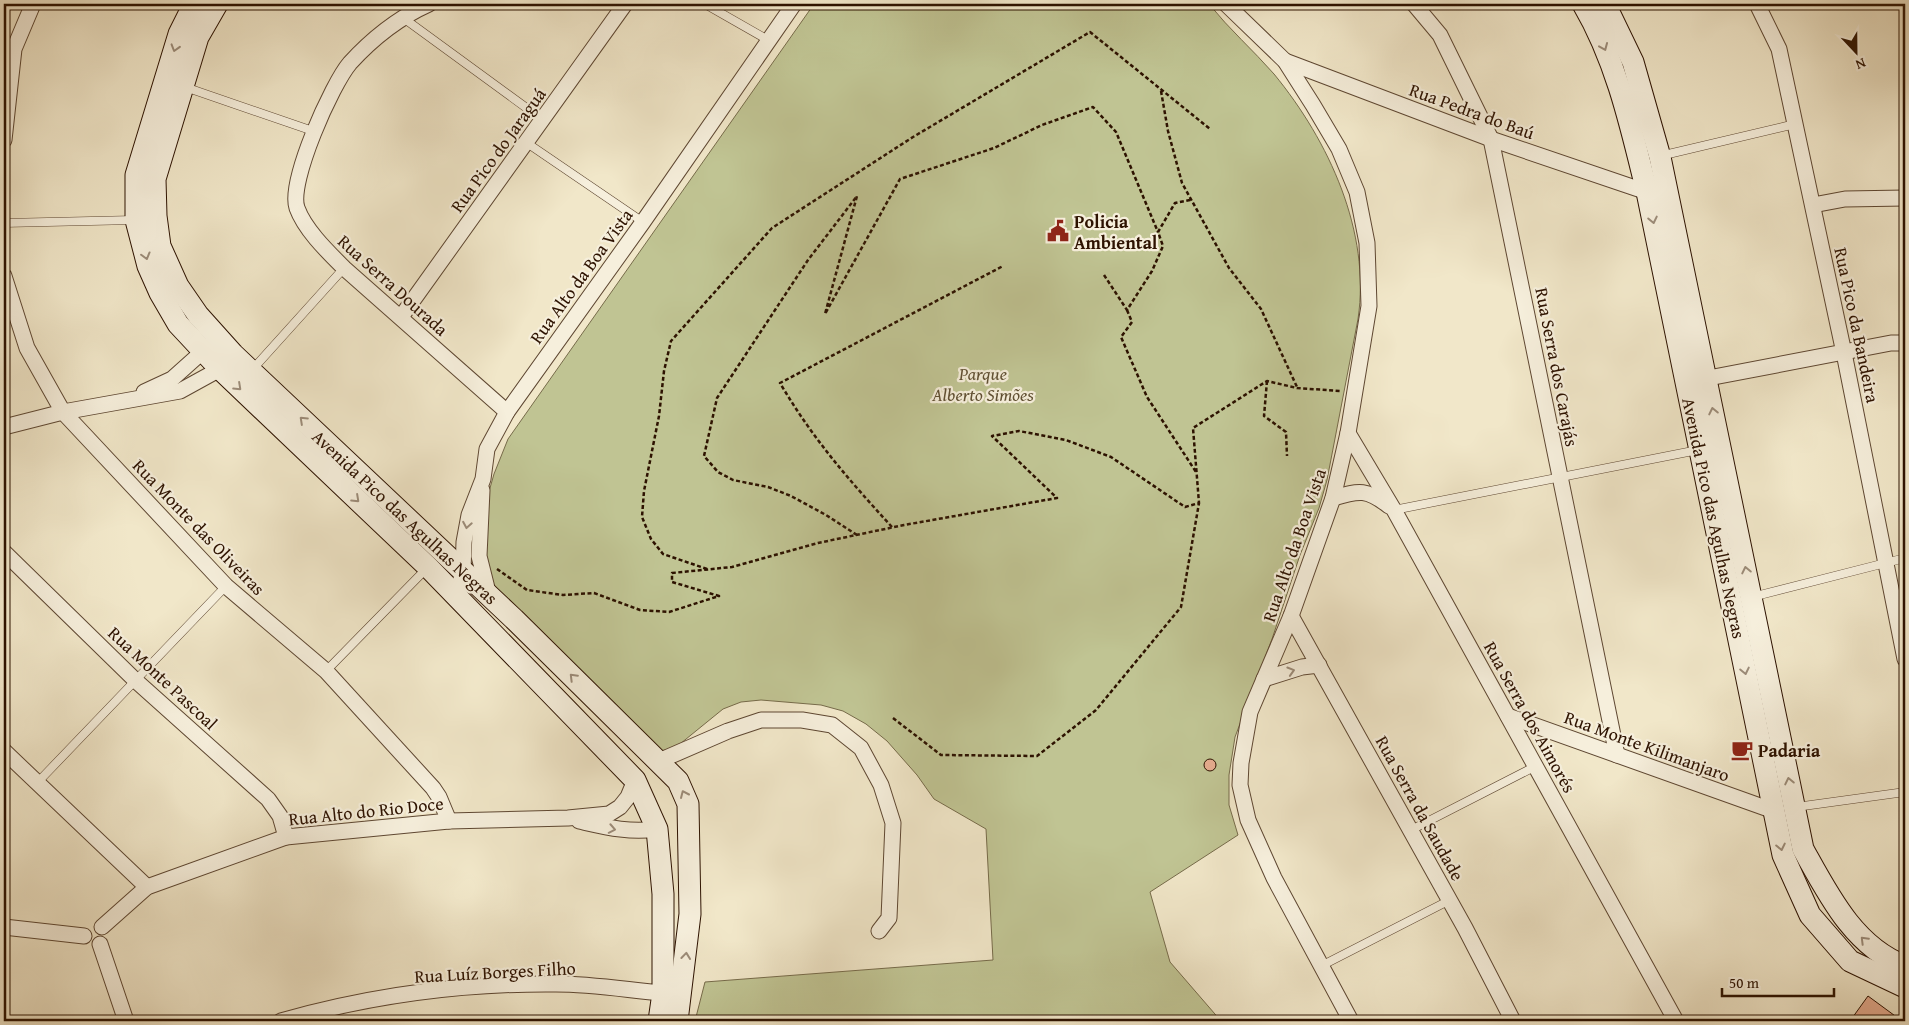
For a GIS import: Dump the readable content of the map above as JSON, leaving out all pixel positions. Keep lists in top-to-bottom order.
{
  "streets": {
    "street": [
      "Rua Pedra do Baú",
      "Rua Pico do Jaraguá",
      "Rua Alto da Boa Vista",
      "Rua Serra Dourada",
      "Rua Pico da Bandeira",
      "Rua Serra dos Carajás",
      "Avenida Pico das Agulhas Negras",
      "Rua Monte das Oliveiras",
      "Rua Monte Pascoal",
      "Rua Serra dos Aimorés",
      "Rua Monte Kilimanjaro",
      "Rua Serra da Saudade",
      "Rua Alto do Rio Doce",
      "Rua Luíz Borges Filho"
    ]
  },
  "crossings": [
    ["Rua Pedra do Baú", "Rua Alto da Boa Vista"],
    ["Rua Pedra do Baú", "Rua Serra dos Carajás"],
    ["Rua Pedra do Baú", "Avenida Pico das Agulhas Negras"],
    ["Rua Pico do Jaraguá", "Rua Serra Dourada"],
    ["Rua Alto da Boa Vista", "Rua Serra Dourada"],
    ["Rua Alto da Boa Vista", "Avenida Pico das Agulhas Negras"],
    ["Rua Alto da Boa Vista", "Rua Serra dos Aimorés"],
    ["Rua Alto da Boa Vista", "Rua Serra da Saudade"],
    ["Rua Serra dos Carajás", "Rua Monte Kilimanjaro"],
    ["Avenida Pico das Agulhas Negras", "Rua Monte Kilimanjaro"],
    ["Avenida Pico das Agulhas Negras", "Rua Luíz Borges Filho"],
    ["Rua Monte das Oliveiras", "Rua Alto do Rio Doce"],
    ["Rua Monte Pascoal", "Rua Alto do Rio Doce"],
    ["Rua Serra dos Aimorés", "Rua Monte Kilimanjaro"]
  ],
  "parks": ["Parque Alberto Simões"],
  "places": {
    "public building": ["Policia Ambiental"],
    "cafe": ["Padaria"]
  },
  "scale_bar": "50 m",
  "north": "bottom"
}
